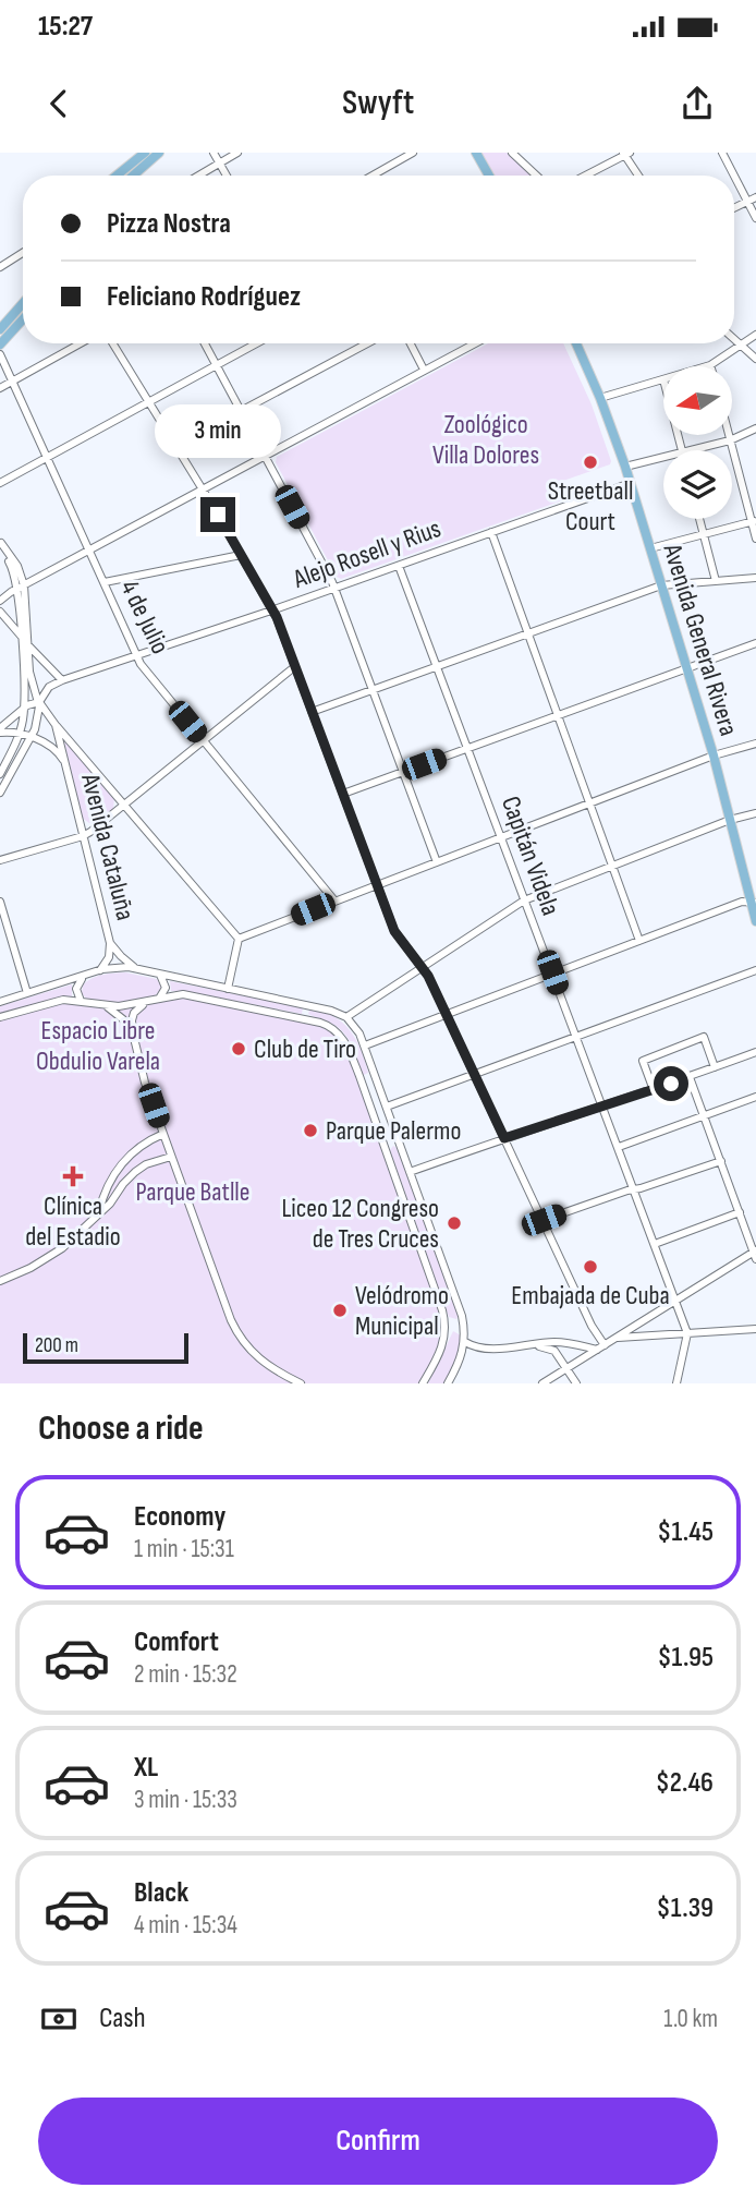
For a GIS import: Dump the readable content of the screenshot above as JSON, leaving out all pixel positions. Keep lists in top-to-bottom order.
{
  "streets": {
    "main road": ["Avenida General Rivera"],
    "street": [
      "Alejo Rosell y Rius",
      "4 de Julio",
      "Avenida Cataluña",
      "Capitán Videla"
    ]
  },
  "crossings": [
    ["Alejo Rosell y Rius", "4 de Julio"],
    ["Alejo Rosell y Rius", "Avenida General Rivera"],
    ["Alejo Rosell y Rius", "Avenida Cataluña"],
    ["Alejo Rosell y Rius", "Capitán Videla"]
  ],
  "parks": ["Zoológico Villa Dolores", "Espacio Libre Obdulio Varela", "Parque Batlle"],
  "places": {
    "other": [
      "Streetball Court",
      "Club de Tiro",
      "Parque Palermo",
      "Liceo 12 Congreso de Tres Cruces",
      "Embajada de Cuba",
      "Velódromo Municipal"
    ],
    "health": ["Clínica del Estadio"]
  },
  "scale_bar": "200 m",
  "north": "left",
  "page": {
    "status": "15:27",
    "header": "Swyft",
    "banner": ["Pizza Nostra", "Feliciano Rodríguez"],
    "bubble": "3 min",
    "scale": "200 m",
    "heading": "Choose a ride",
    "list": [
      {
        "name": "Economy",
        "note": "1 min · 15:31",
        "value": "$1.45"
      },
      {
        "name": "Comfort",
        "note": "2 min · 15:32",
        "value": "$1.95"
      },
      {
        "name": "XL",
        "note": "3 min · 15:33",
        "value": "$2.46"
      },
      {
        "name": "Black",
        "note": "4 min · 15:34",
        "value": "$1.39"
      }
    ],
    "pay": ["Cash", "1.0 km"],
    "buttons": "Confirm"
  }
}
